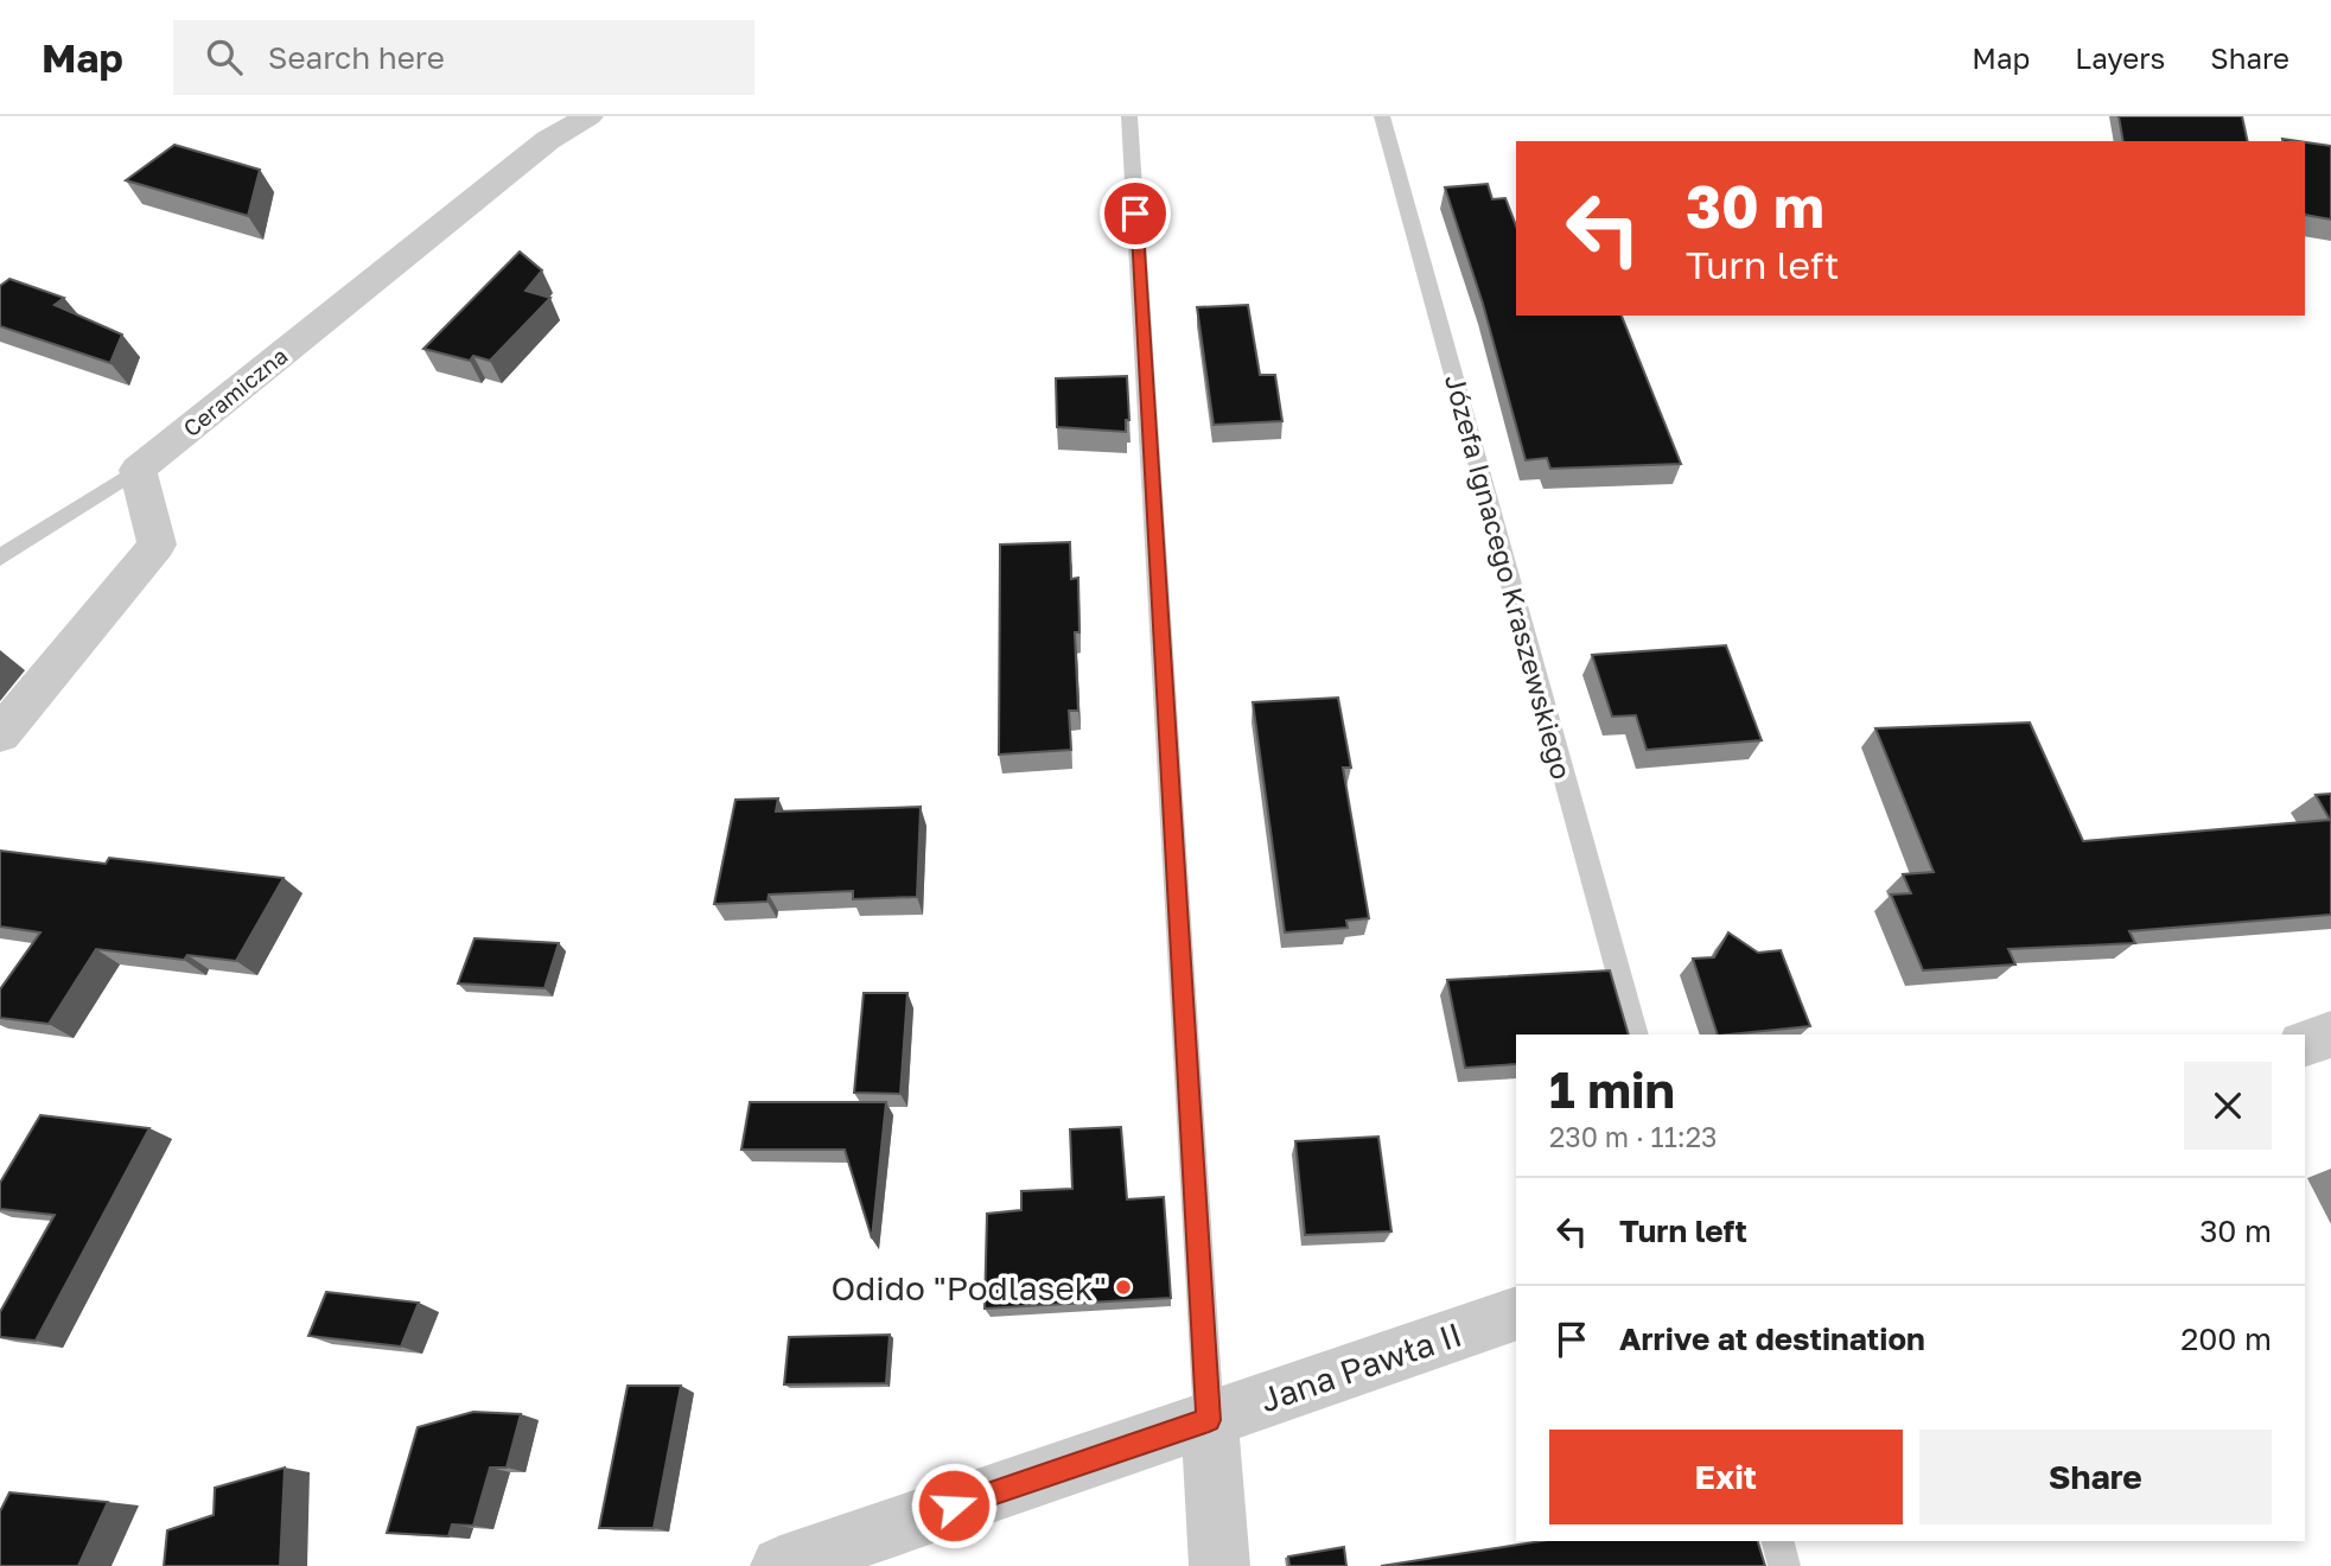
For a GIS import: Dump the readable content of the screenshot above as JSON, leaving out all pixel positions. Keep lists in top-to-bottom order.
{
  "streets": {
    "street": ["Ceramiczna", "Jana Pawła II"],
    "lane": ["Józefa Ignacego Kraszewskiego"]
  },
  "places": ["Odido \"Podlasek\""],
  "page": {
    "header": "Map",
    "search": "Search here",
    "nav": ["Map", "Layers", "Share"],
    "turn": ["30 m", "Turn left"],
    "heading": ["1 min", "230 m · 11:23"],
    "list": [
      {
        "name": "Turn left",
        "value": "30 m"
      },
      {
        "name": "Arrive at destination",
        "value": "200 m"
      }
    ],
    "buttons": ["Exit", "Share"]
  }
}
